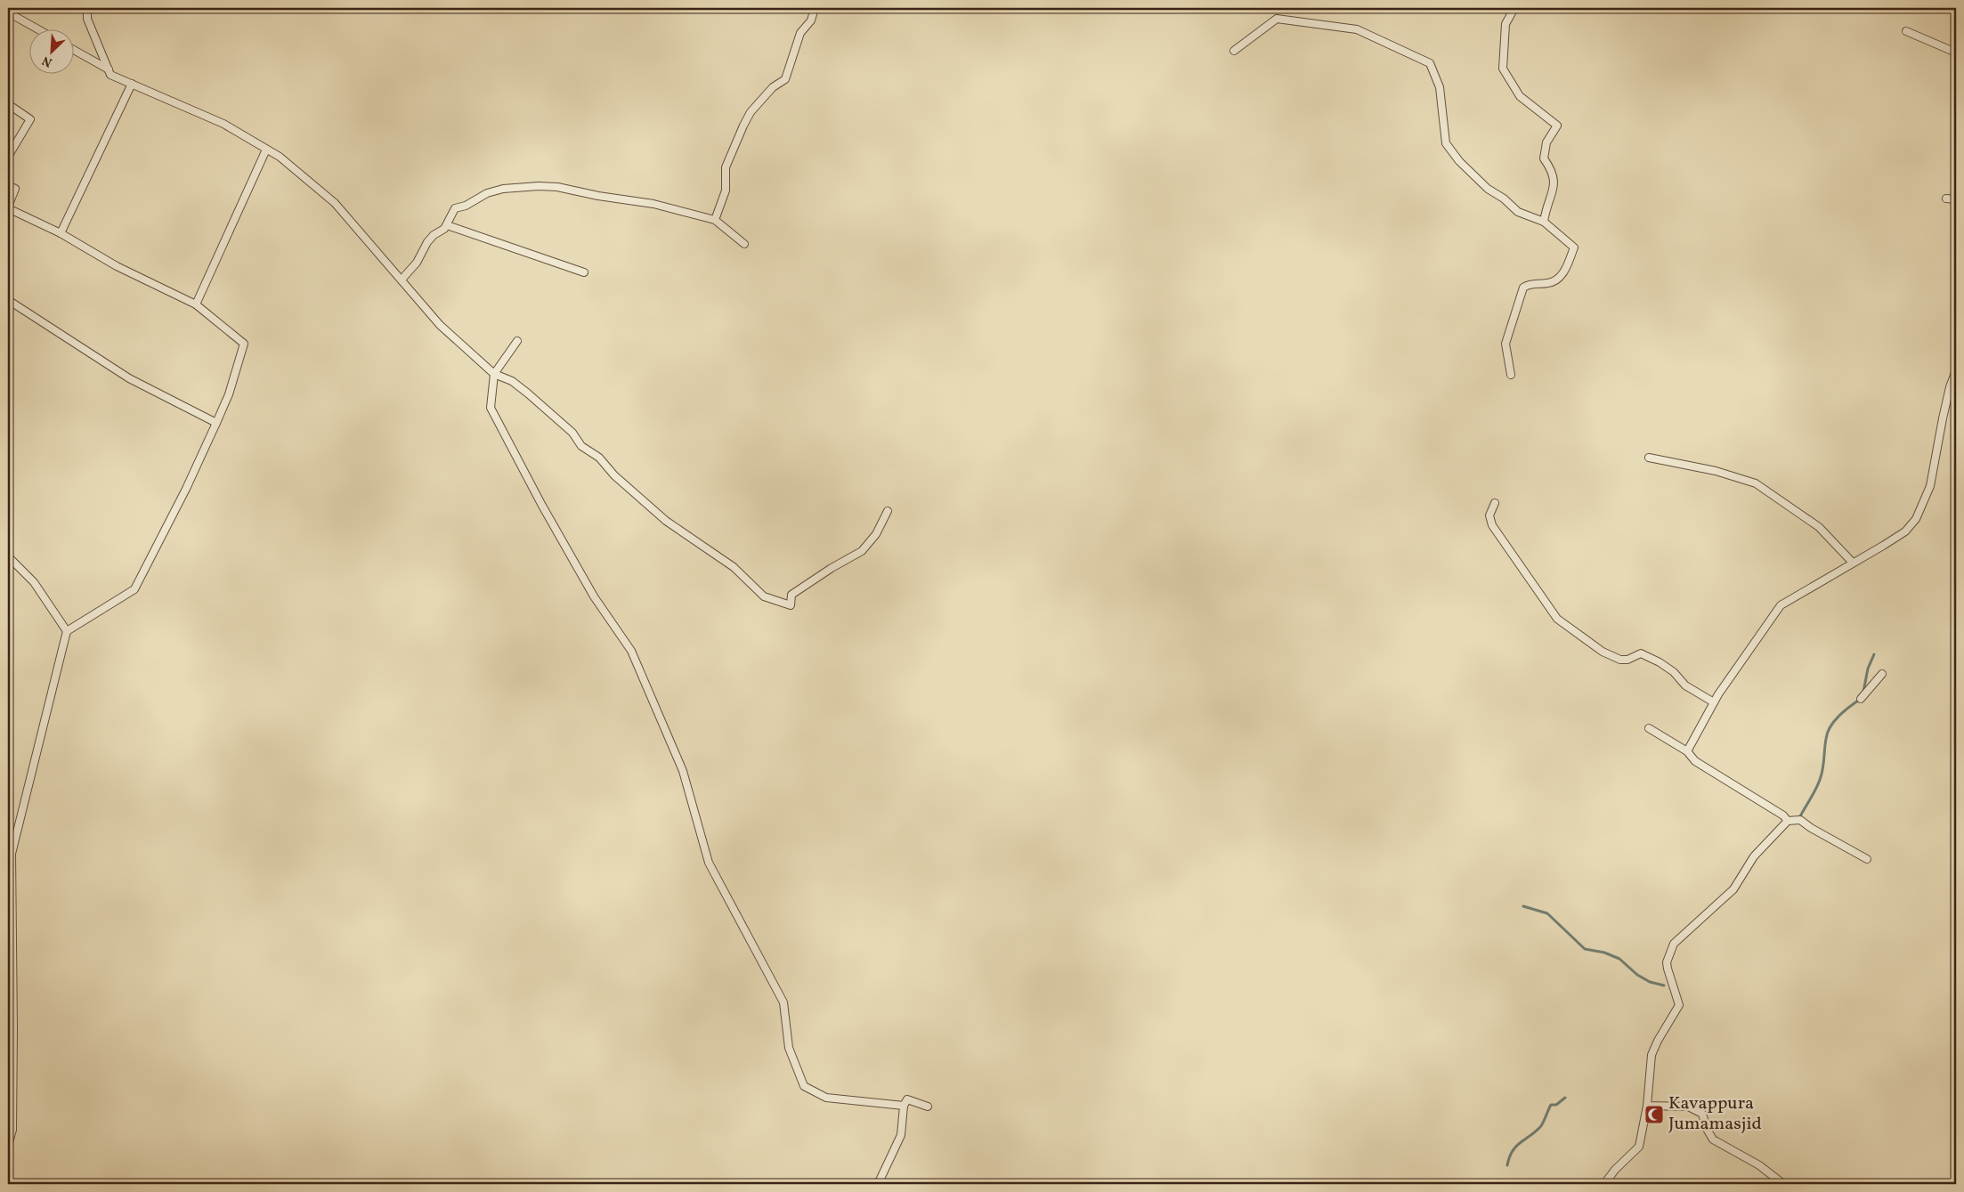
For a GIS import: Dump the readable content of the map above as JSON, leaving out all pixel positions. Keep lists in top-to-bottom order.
{
  "places": {
    "mosque": ["Kavappura Jumamasjid"]
  },
  "north": "bottom left"
}
